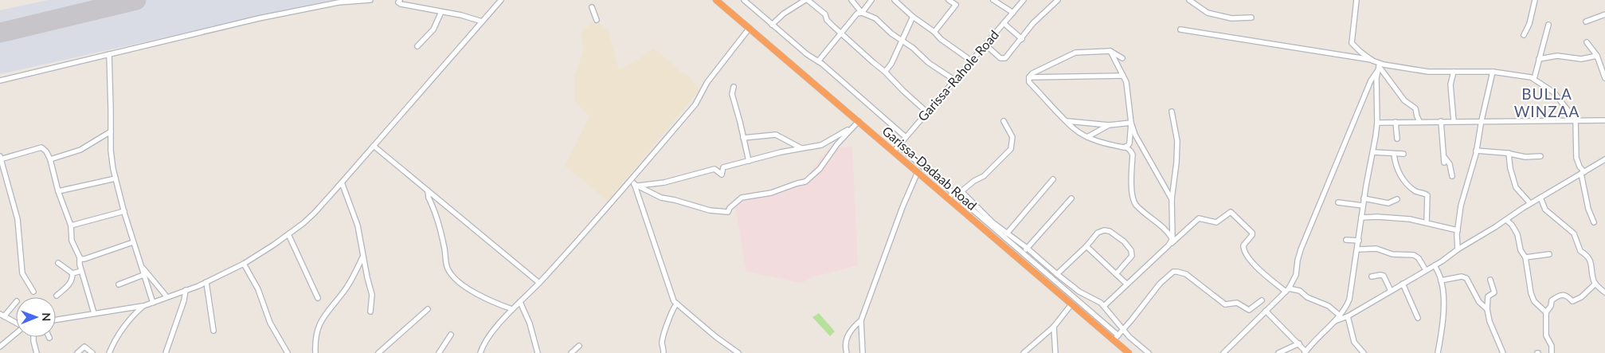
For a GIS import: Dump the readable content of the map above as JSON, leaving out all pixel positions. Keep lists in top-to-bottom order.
{
  "streets": {
    "highway": ["Garissa-Dadaab Road"],
    "street": ["Garissa-Rahole Road"]
  },
  "crossings": [
    ["Garissa-Rahole Road", "Garissa-Dadaab Road"]
  ],
  "districts": ["BULLA WINZAA"],
  "north": "right"
}
